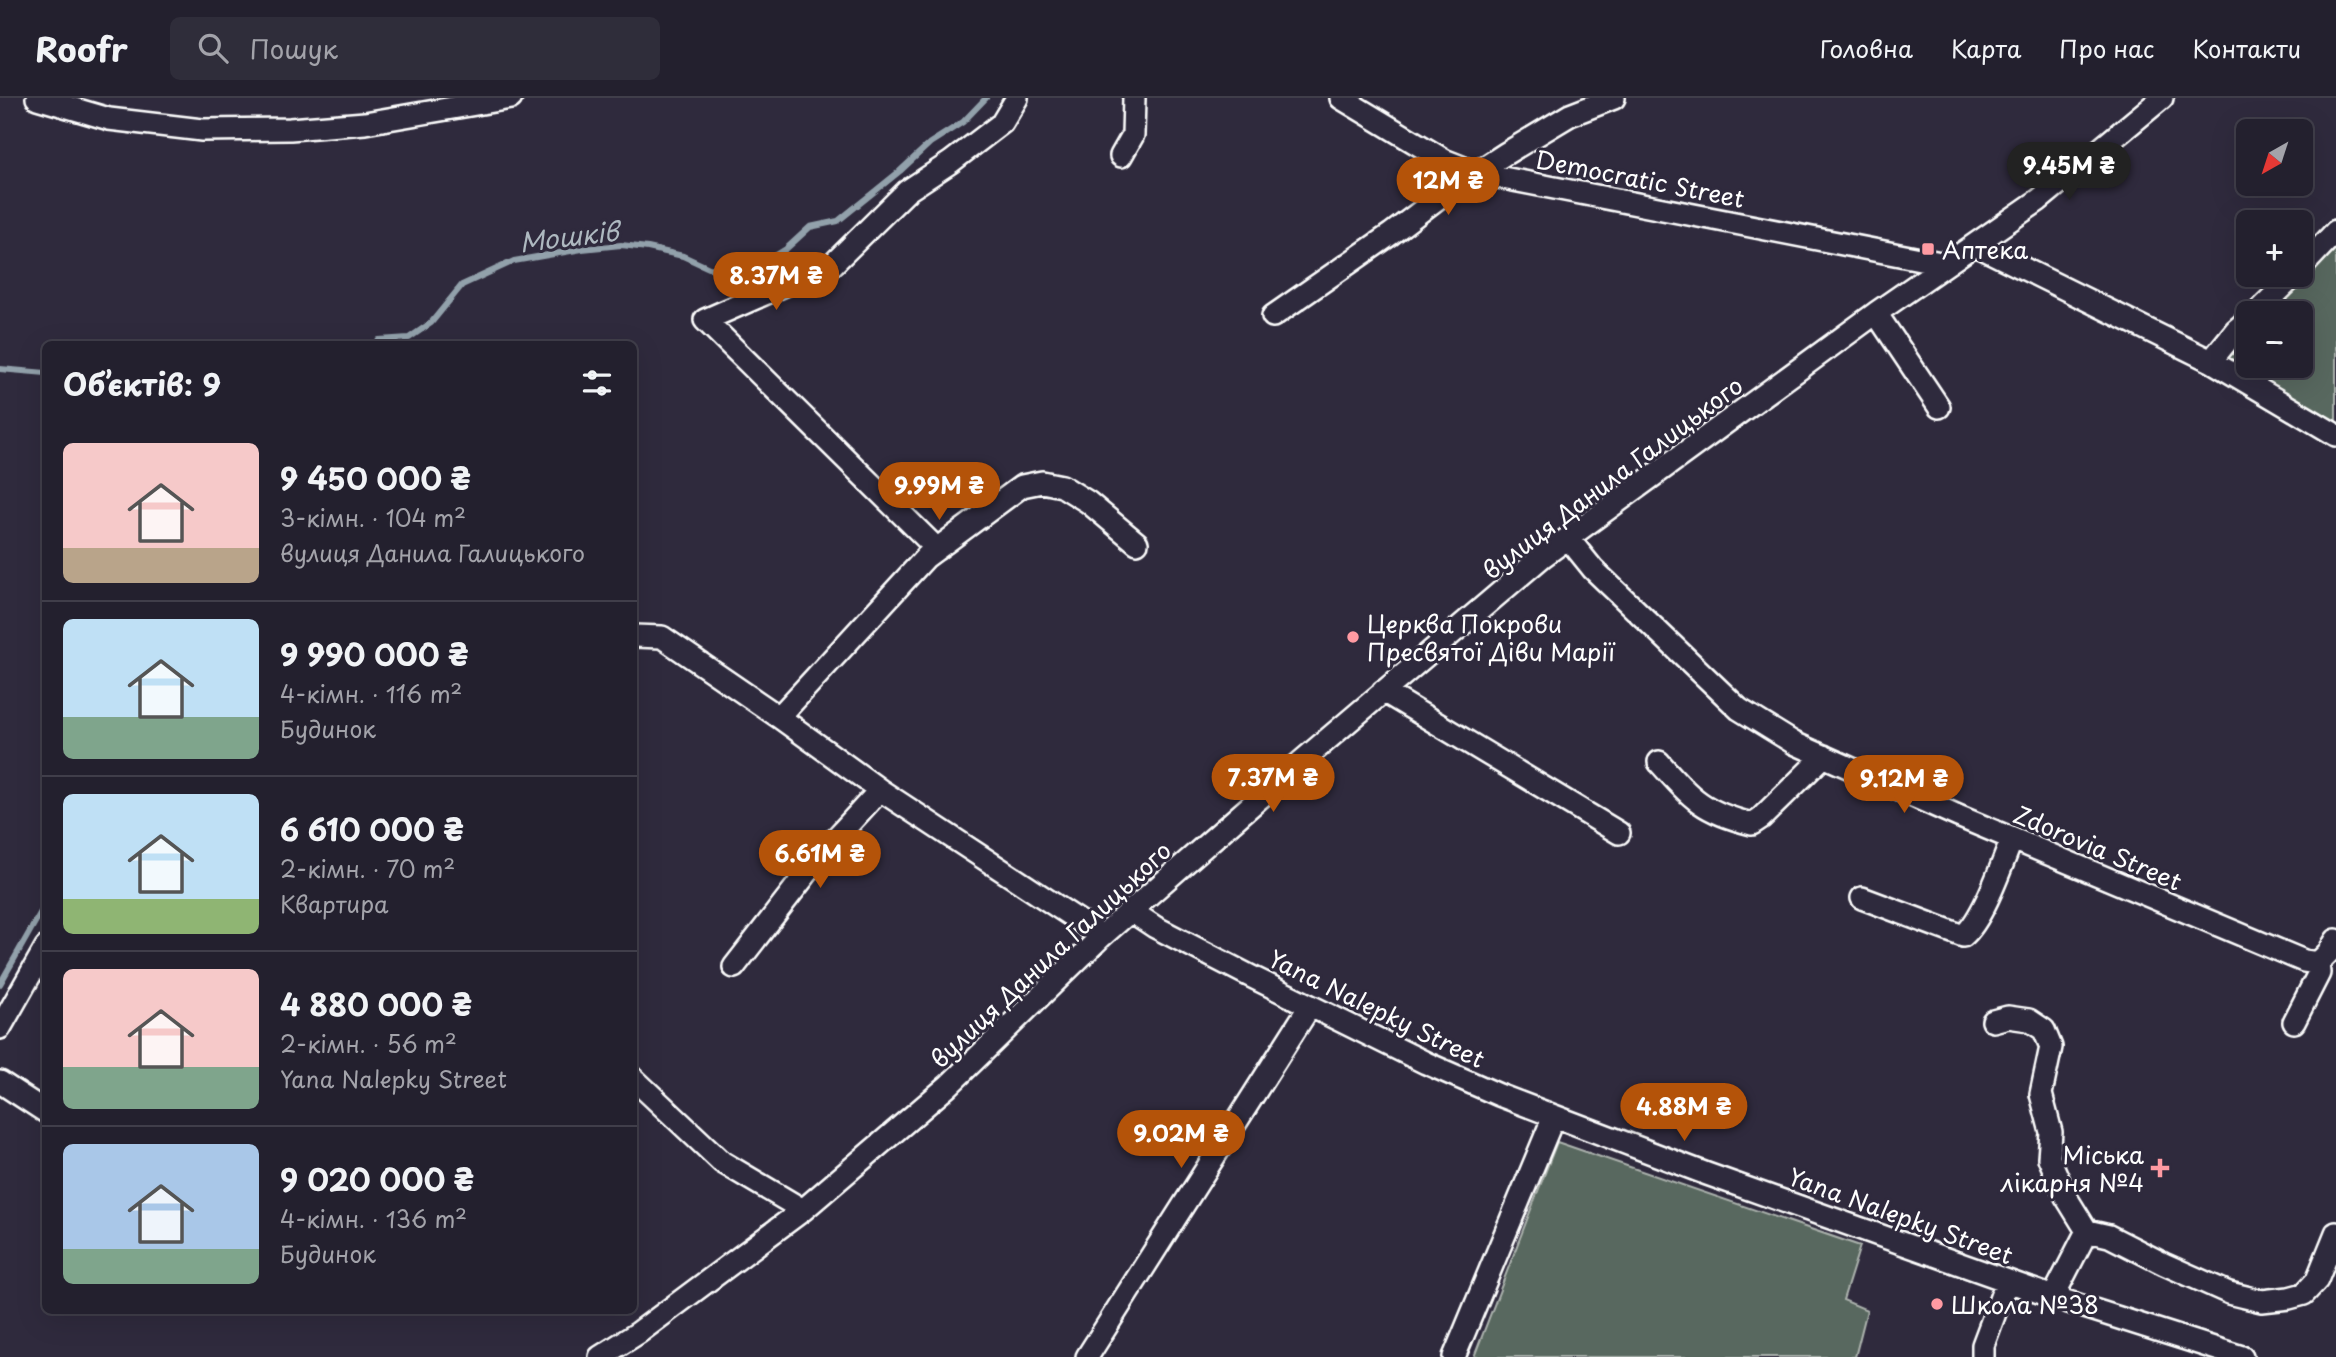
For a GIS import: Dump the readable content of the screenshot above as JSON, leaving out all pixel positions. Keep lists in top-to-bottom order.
{
  "streets": {
    "street": [
      "Democratic Street",
      "вулиця Данила Галицького",
      "Zdorovia Street",
      "Yana Nalepky Street"
    ]
  },
  "crossings": [
    ["Democratic Street", "вулиця Данила Галицького"],
    ["вулиця Данила Галицького", "Zdorovia Street"],
    ["вулиця Данила Галицького", "Yana Nalepky Street"]
  ],
  "water": ["Мошків"],
  "places": {
    "transit": ["Аптека"],
    "other": ["Церква Покрови Пресвятої Діви Марії", "Школа №38"],
    "health": ["Міська лікарня №4"]
  },
  "north": "bottom left",
  "page": {
    "header": "Roofr",
    "search": "Пошук",
    "nav": [
      "Головна",
      "Карта",
      "Про нас",
      "Контакти"
    ],
    "map_buttons": ["+", "−"],
    "price": [
      "9.45M ₴",
      "12M ₴",
      "8.37M ₴",
      "9.99M ₴",
      "7.37M ₴",
      "9.12M ₴",
      "6.61M ₴",
      "4.88M ₴",
      "9.02M ₴"
    ],
    "heading": "Об’єктів: 9",
    "list": [
      {
        "name": "9 450 000 ₴",
        "note": "3-кімн. · 104 m² · вулиця Данила Галицького"
      },
      {
        "name": "9 990 000 ₴",
        "note": "4-кімн. · 116 m² · Будинок"
      },
      {
        "name": "6 610 000 ₴",
        "note": "2-кімн. · 70 m² · Квартира"
      },
      {
        "name": "4 880 000 ₴",
        "note": "2-кімн. · 56 m² · Yana Nalepky Street"
      },
      {
        "name": "9 020 000 ₴",
        "note": "4-кімн. · 136 m² · Будинок"
      }
    ]
  }
}
